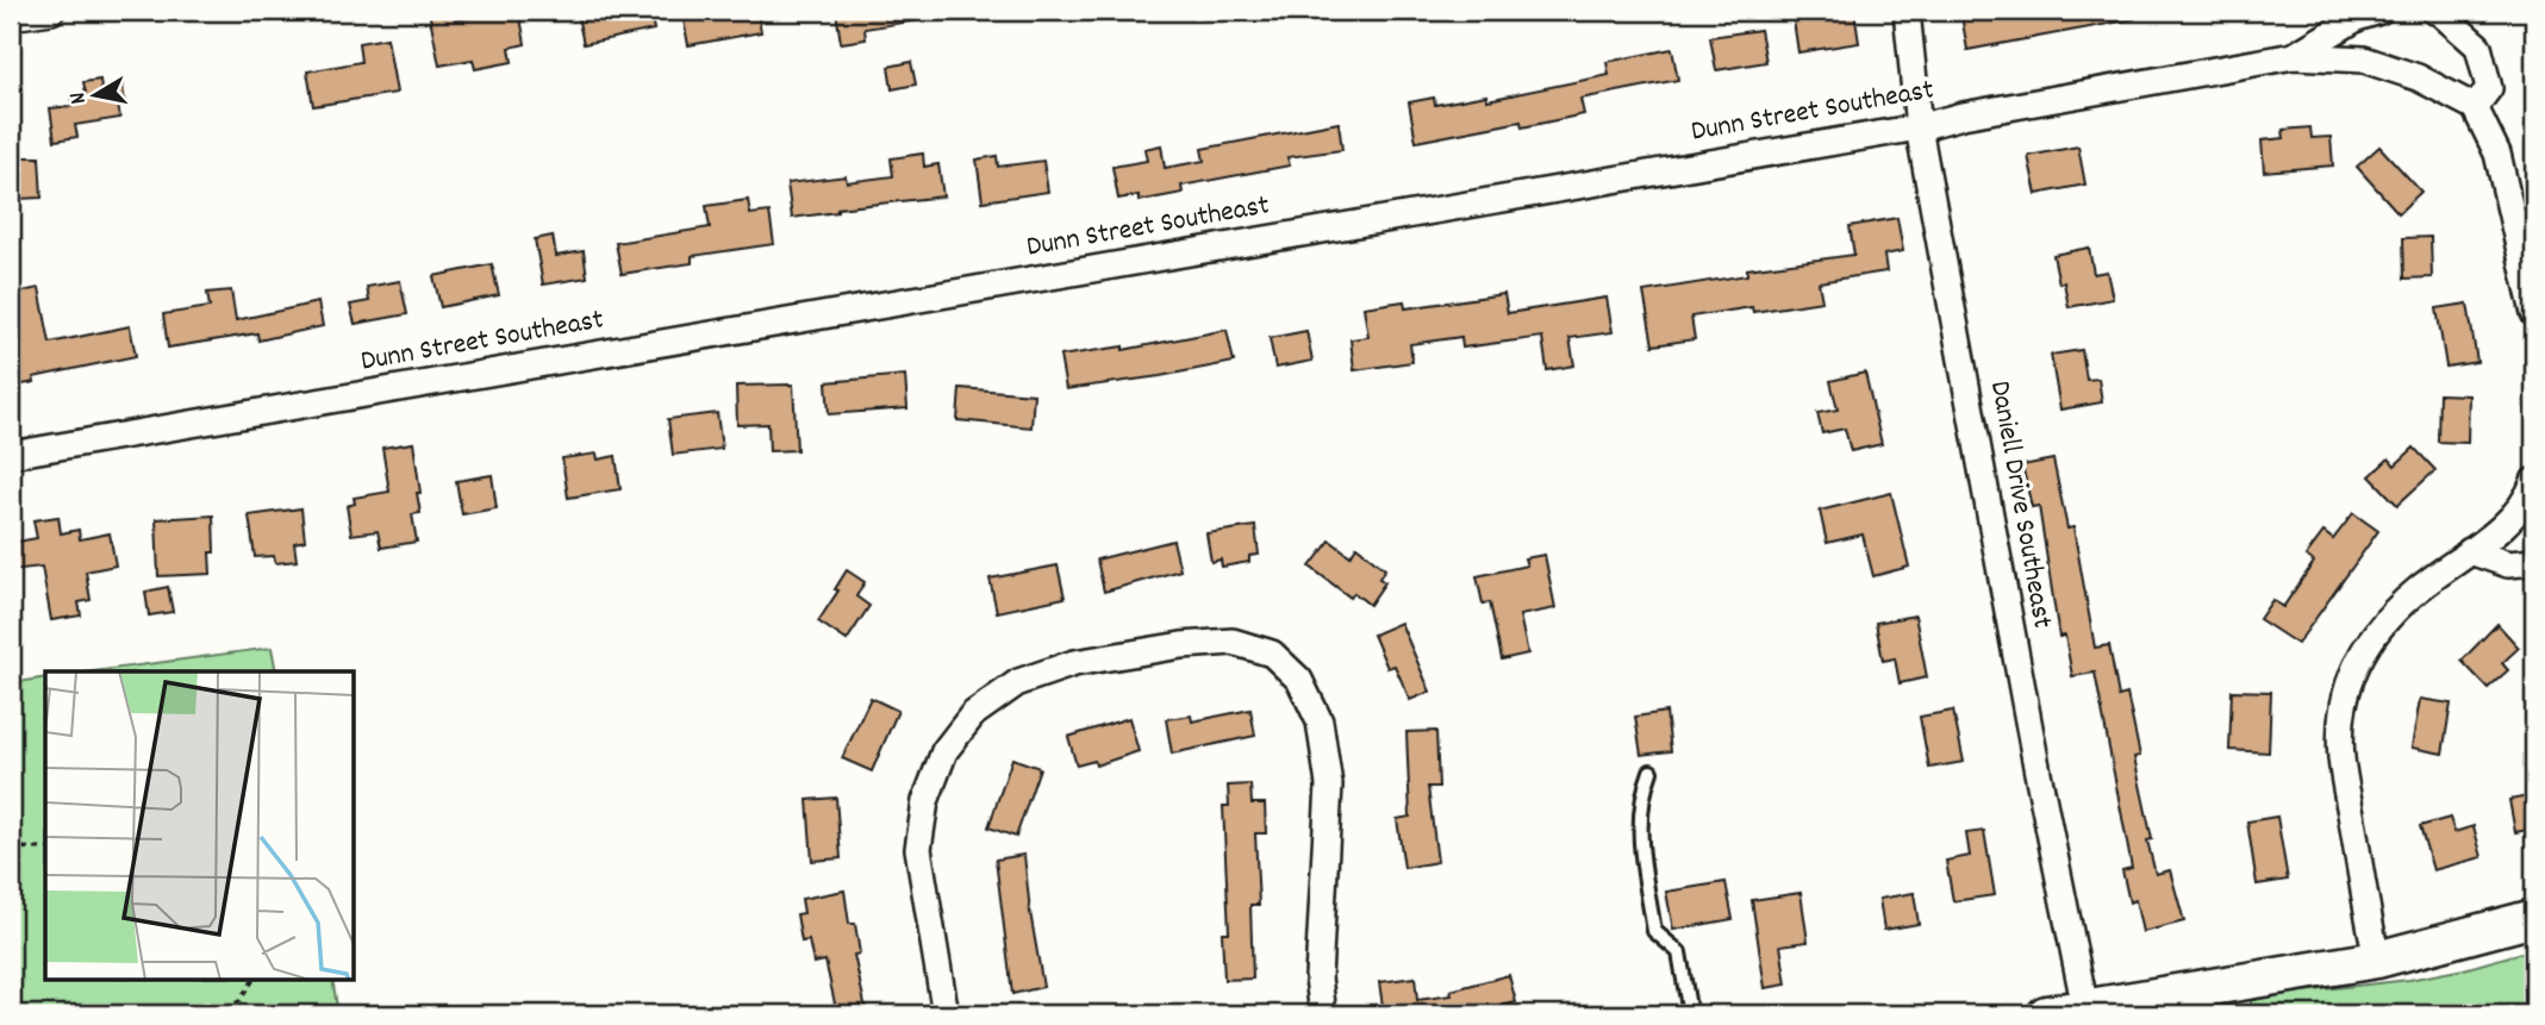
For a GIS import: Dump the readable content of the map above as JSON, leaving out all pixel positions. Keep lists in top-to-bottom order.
{
  "streets": {
    "street": ["Dunn Street Southeast", "Daniell Drive Southeast"]
  },
  "crossings": [
    ["Dunn Street Southeast", "Daniell Drive Southeast"]
  ],
  "north": "left"
}
